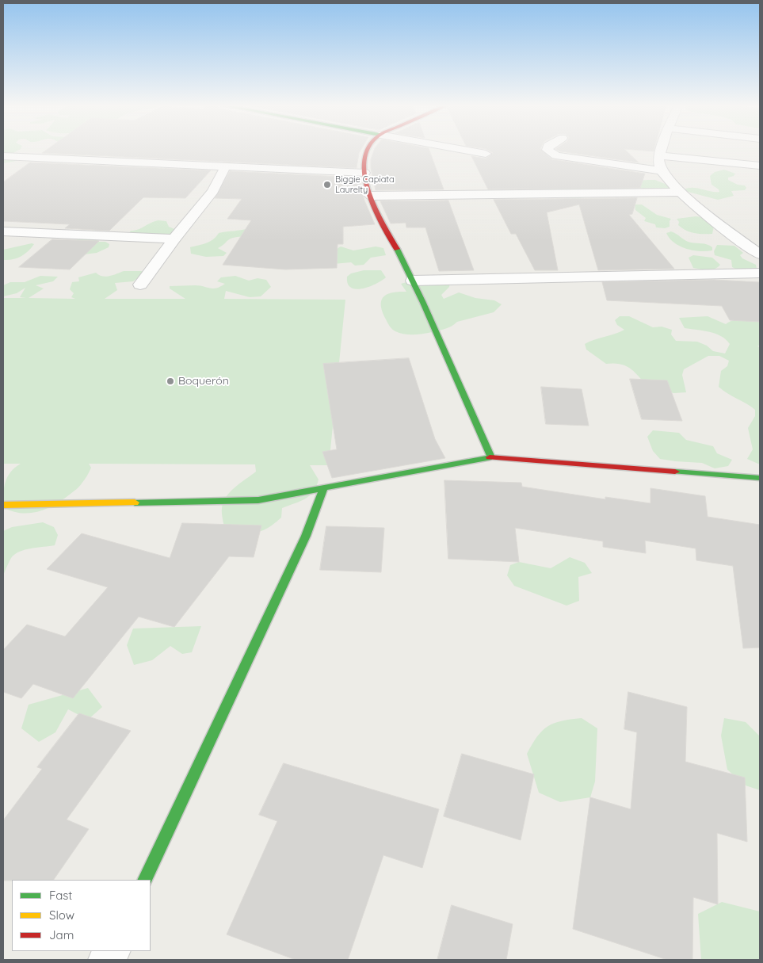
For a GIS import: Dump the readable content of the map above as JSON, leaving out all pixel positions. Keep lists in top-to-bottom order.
{
  "places": ["Biggie Capiata Laurelty", "Boquerón"],
  "legend": ["Fast", "Slow", "Jam"]
}
